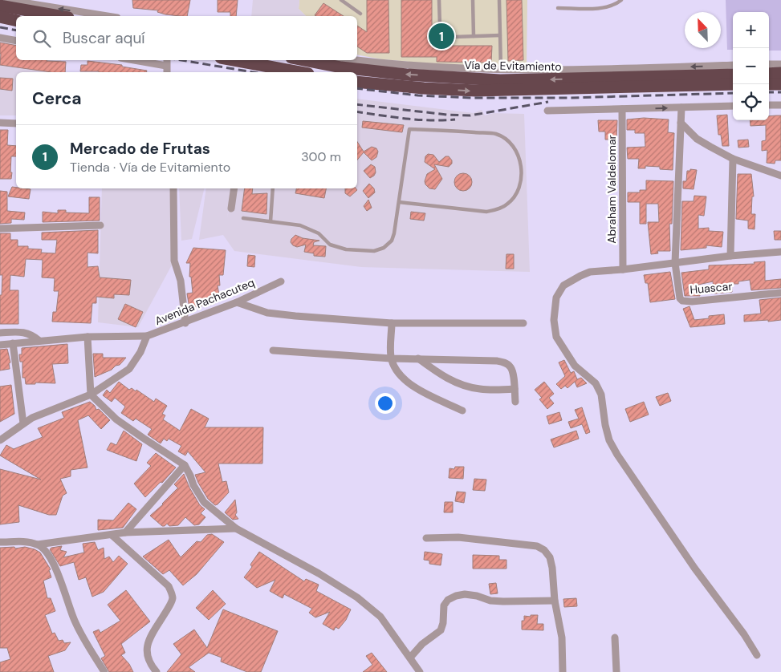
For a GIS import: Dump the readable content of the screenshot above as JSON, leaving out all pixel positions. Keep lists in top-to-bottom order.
{
  "streets": {
    "highway": ["Vía de Evitamiento"],
    "street": ["Abraham Valdelomar", "Huascar", "Avenida Pachacuteq"]
  },
  "north": "top left",
  "page": {
    "map_buttons": ["+", "−"],
    "search": "Buscar aquí",
    "pins": "1",
    "heading": "Cerca",
    "list": [
      {
        "mark": "1",
        "name": "Mercado de Frutas",
        "note": "Tienda · Vía de Evitamiento",
        "value": "300 m"
      }
    ]
  }
}
